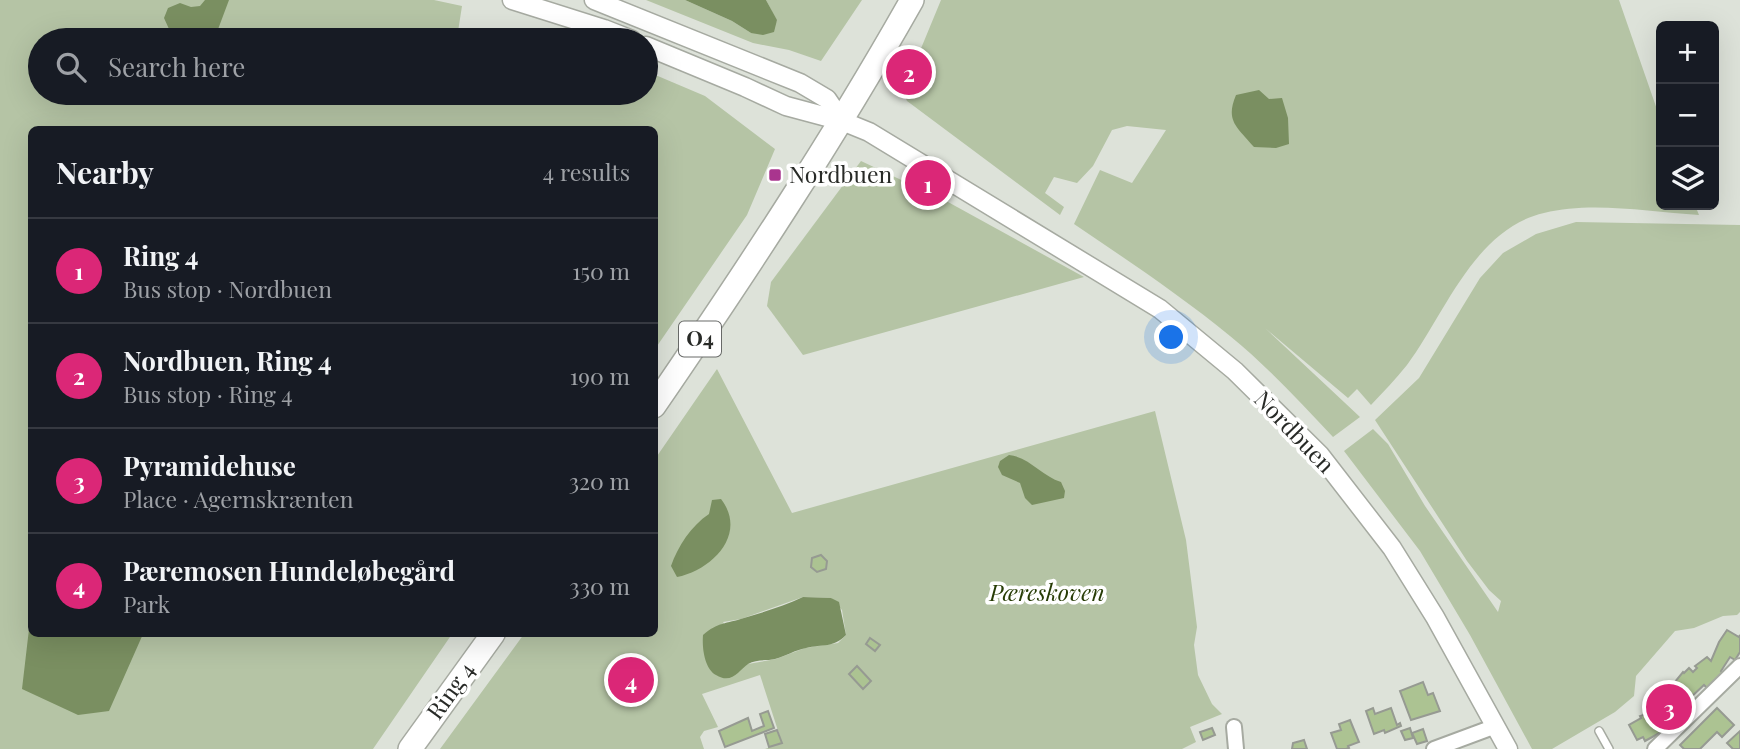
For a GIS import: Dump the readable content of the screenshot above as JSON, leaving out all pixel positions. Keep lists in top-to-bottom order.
{
  "streets": {
    "main road": ["O4", "Ring 4"],
    "street": ["Nordbuen"]
  },
  "crossings": [
    ["O4", "Nordbuen"]
  ],
  "parks": ["Pæreskoven"],
  "places": {
    "transit": ["Nordbuen"]
  },
  "page": {
    "map_buttons": ["+", "−"],
    "search": "Search here",
    "pins": [
      "2",
      "1",
      "4",
      "3"
    ],
    "heading": ["Nearby", "4 results"],
    "list": [
      {
        "mark": "1",
        "name": "Ring 4",
        "note": "Bus stop · Nordbuen",
        "value": "150 m"
      },
      {
        "mark": "2",
        "name": "Nordbuen, Ring 4",
        "note": "Bus stop · Ring 4",
        "value": "190 m"
      },
      {
        "mark": "3",
        "name": "Pyramidehuse",
        "note": "Place · Agernskrænten",
        "value": "320 m"
      },
      {
        "mark": "4",
        "name": "Pæremosen Hundeløbegård",
        "note": "Park",
        "value": "330 m"
      }
    ]
  }
}
